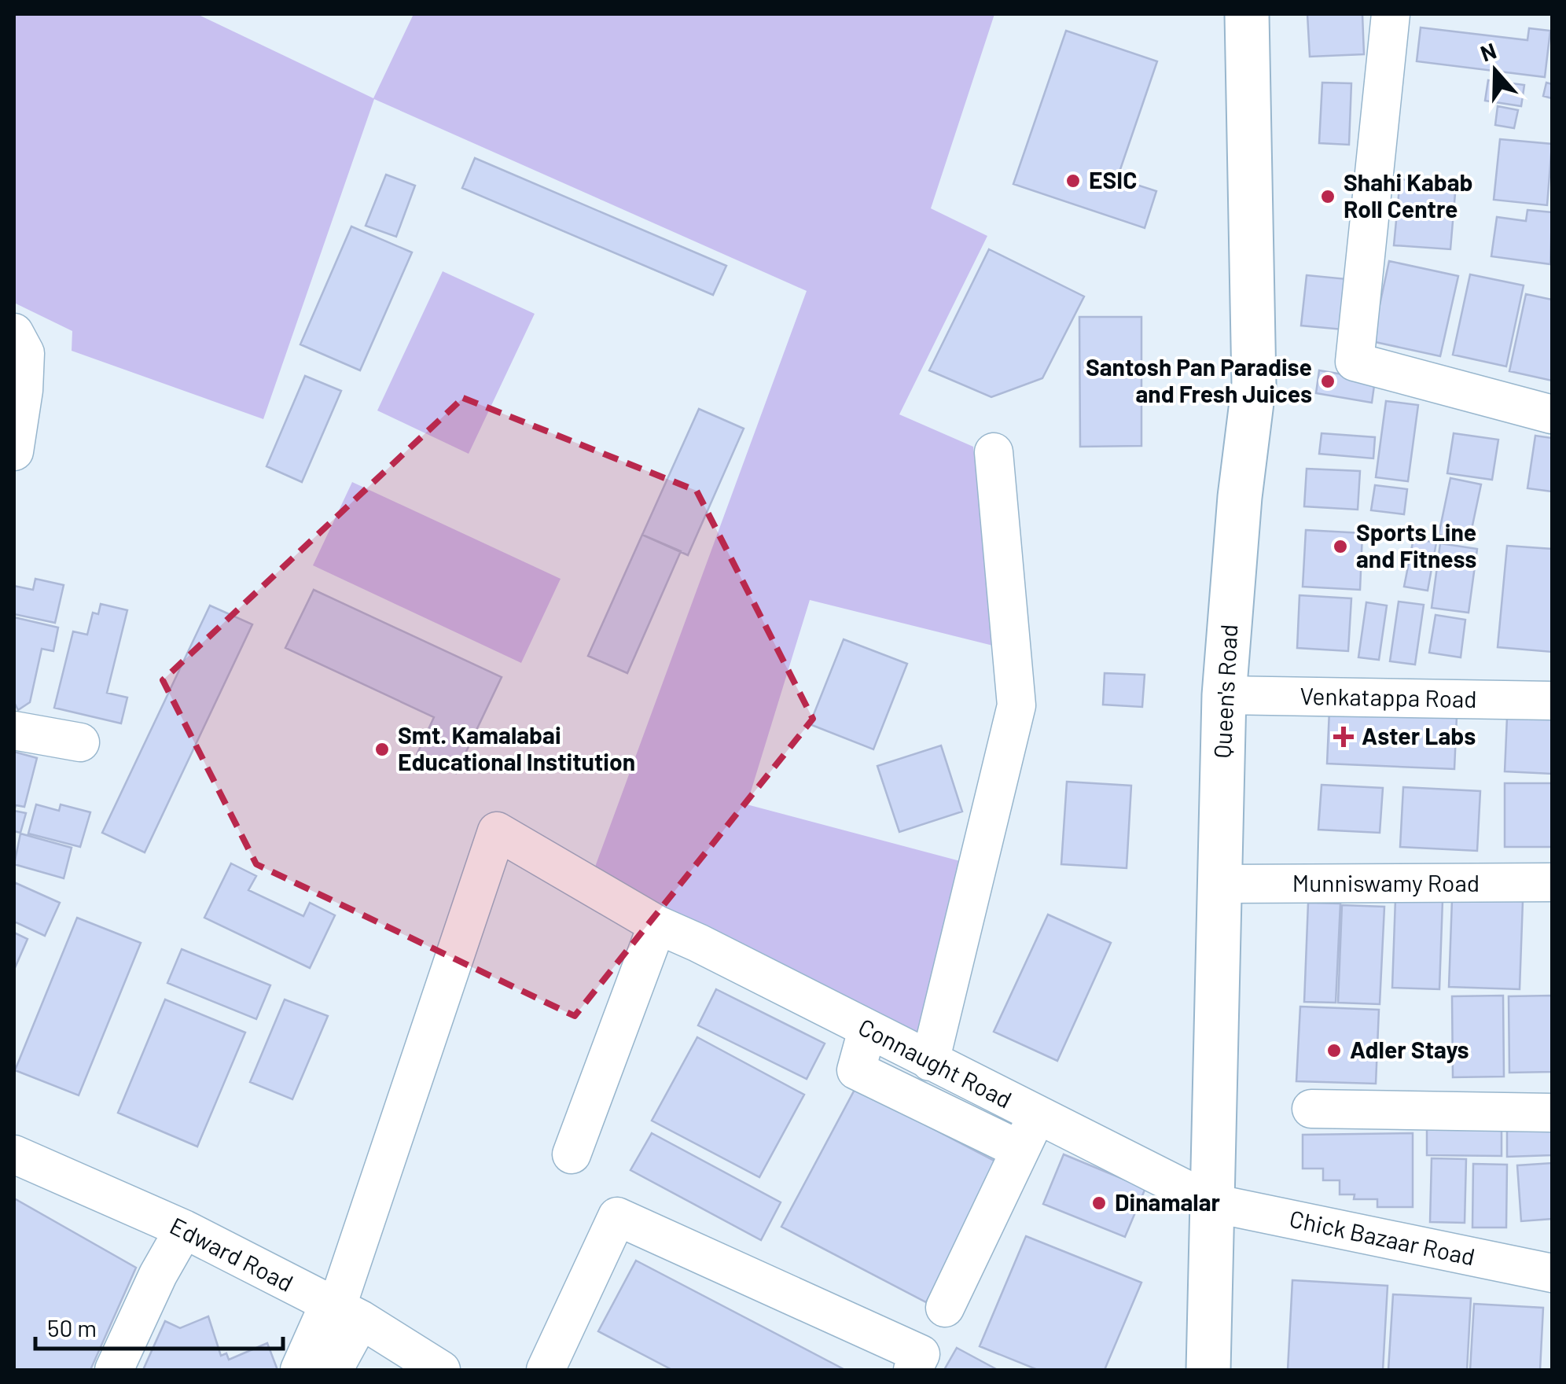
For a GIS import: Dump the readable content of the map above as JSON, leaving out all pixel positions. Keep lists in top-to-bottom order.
{
  "streets": {
    "main road": ["Queen's Road"],
    "street": [
      "Venkatappa Road",
      "Munniswamy Road",
      "Connaught Road",
      "Chick Bazaar Road",
      "Edward Road"
    ]
  },
  "crossings": [
    ["Queen's Road", "Venkatappa Road"],
    ["Queen's Road", "Munniswamy Road"],
    ["Queen's Road", "Connaught Road"],
    ["Queen's Road", "Chick Bazaar Road"],
    ["Connaught Road", "Chick Bazaar Road"],
    ["Connaught Road", "Edward Road"]
  ],
  "places": {
    "other": [
      "ESIC",
      "Shahi Kabab Roll Centre",
      "Santosh Pan Paradise and Fresh Juices",
      "Sports Line and Fitness",
      "Smt. Kamalabai Educational Institution",
      "Adler Stays",
      "Dinamalar"
    ],
    "health": ["Aster Labs"]
  },
  "scale_bar": "50 m",
  "north": "top"
}
